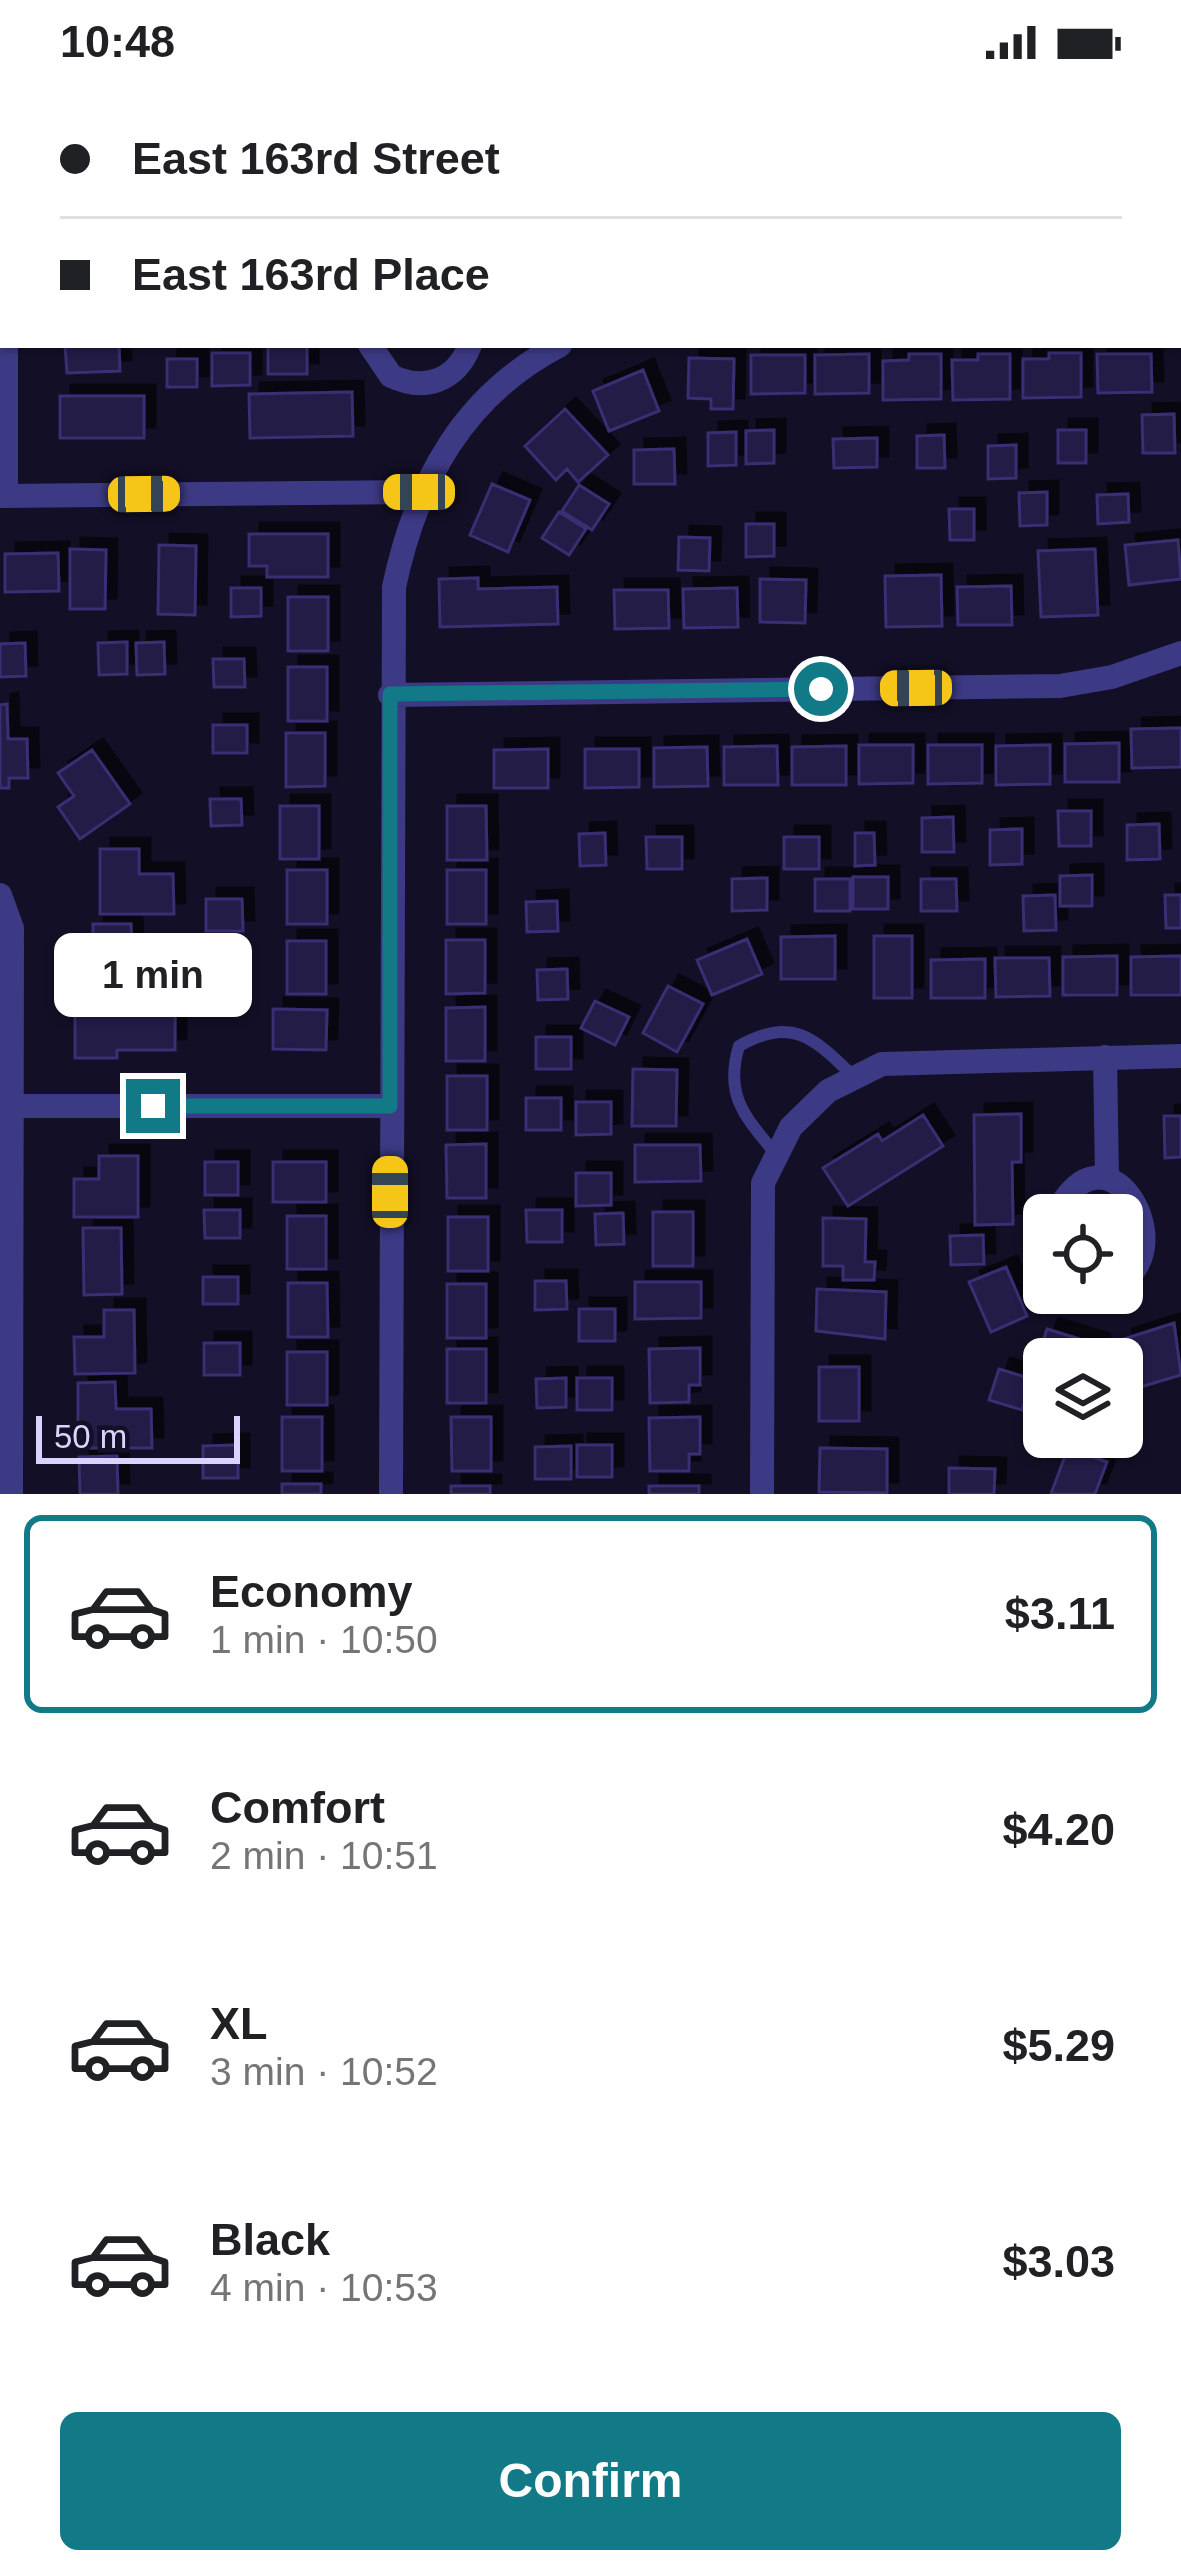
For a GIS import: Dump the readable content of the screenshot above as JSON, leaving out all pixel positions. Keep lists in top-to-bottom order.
{
  "scale_bar": "50 m",
  "page": {
    "status": "10:48",
    "banner": ["East 163rd Street", "East 163rd Place"],
    "bubble": "1 min",
    "scale": "50 m",
    "list": [
      {
        "name": "Economy",
        "note": "1 min · 10:50",
        "value": "$3.11"
      },
      {
        "name": "Comfort",
        "note": "2 min · 10:51",
        "value": "$4.20"
      },
      {
        "name": "XL",
        "note": "3 min · 10:52",
        "value": "$5.29"
      },
      {
        "name": "Black",
        "note": "4 min · 10:53",
        "value": "$3.03"
      }
    ],
    "buttons": "Confirm"
  }
}
